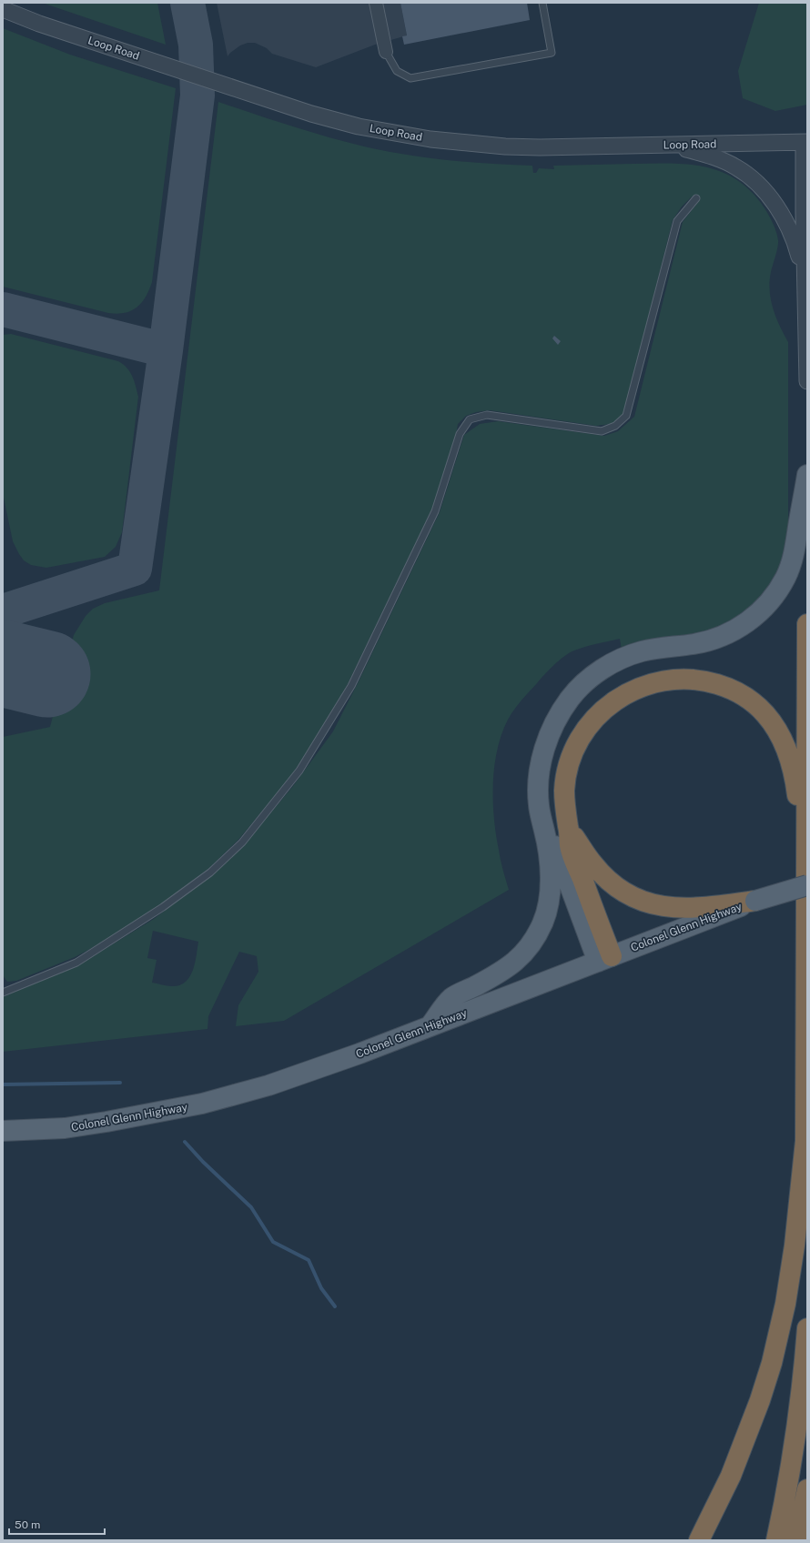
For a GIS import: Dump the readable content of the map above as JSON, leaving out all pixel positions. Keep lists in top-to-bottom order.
{
  "streets": {
    "main road": ["Colonel Glenn Highway"],
    "street": ["Loop Road"]
  },
  "scale_bar": "50 m"
}
